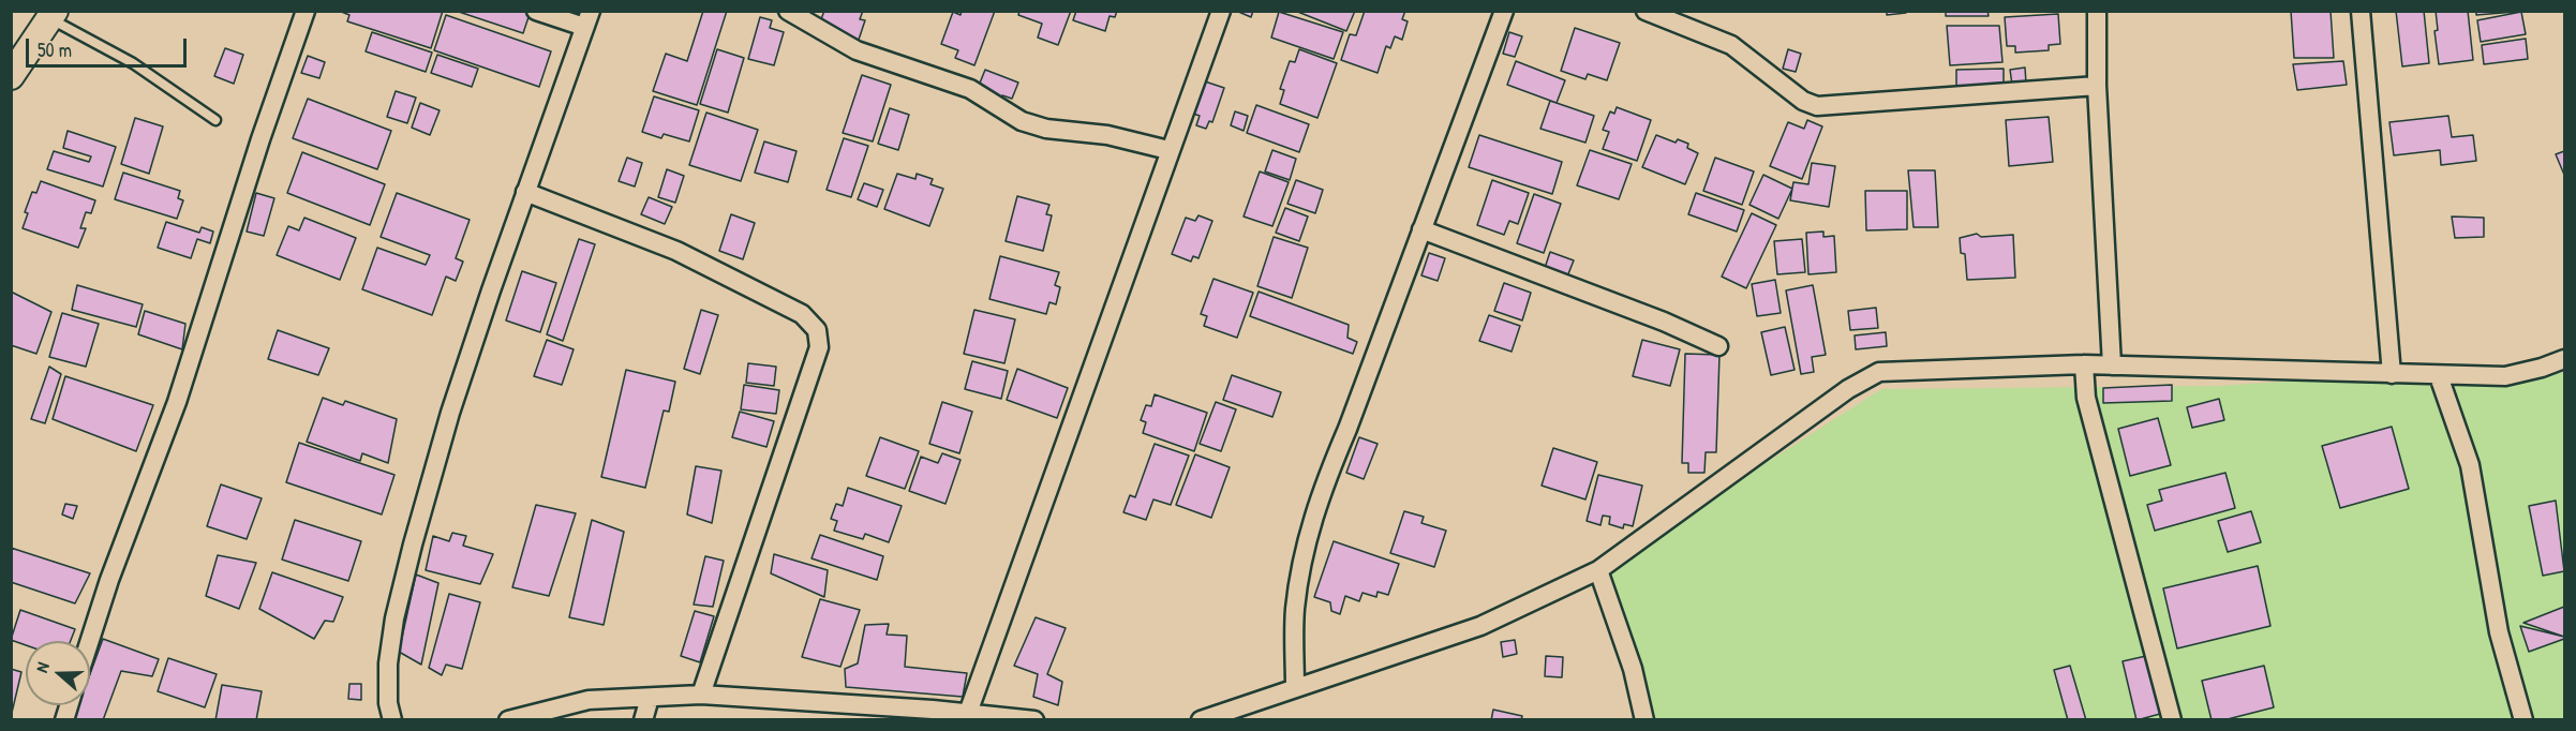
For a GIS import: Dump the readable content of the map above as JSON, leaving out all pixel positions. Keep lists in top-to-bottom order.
{
  "scale_bar": "50 m",
  "north": "left"
}
